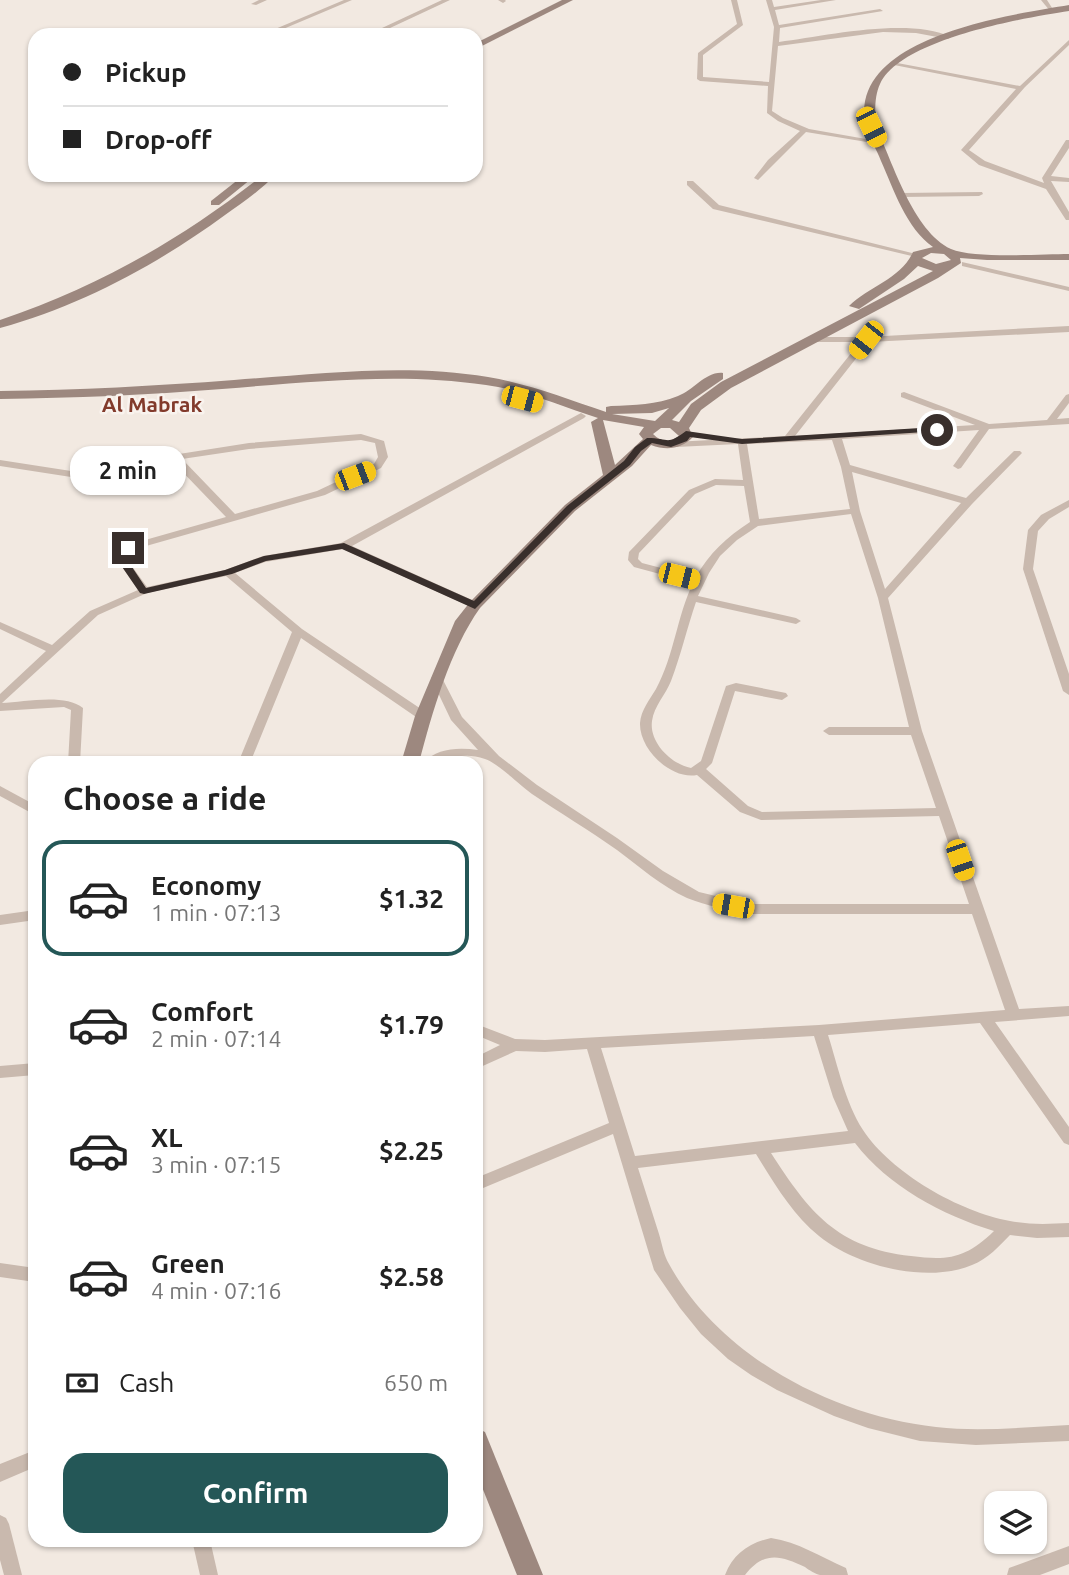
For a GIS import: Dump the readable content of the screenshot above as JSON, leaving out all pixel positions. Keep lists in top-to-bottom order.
{
  "districts": ["Al Mabrak"],
  "page": {
    "banner": ["Pickup", "Drop-off"],
    "bubble": "2 min",
    "heading": "Choose a ride",
    "list": [
      {
        "name": "Economy",
        "note": "1 min · 07:13",
        "value": "$1.32"
      },
      {
        "name": "Comfort",
        "note": "2 min · 07:14",
        "value": "$1.79"
      },
      {
        "name": "XL",
        "note": "3 min · 07:15",
        "value": "$2.25"
      },
      {
        "name": "Green",
        "note": "4 min · 07:16",
        "value": "$2.58"
      }
    ],
    "pay": ["Cash", "650 m"],
    "buttons": "Confirm"
  }
}
